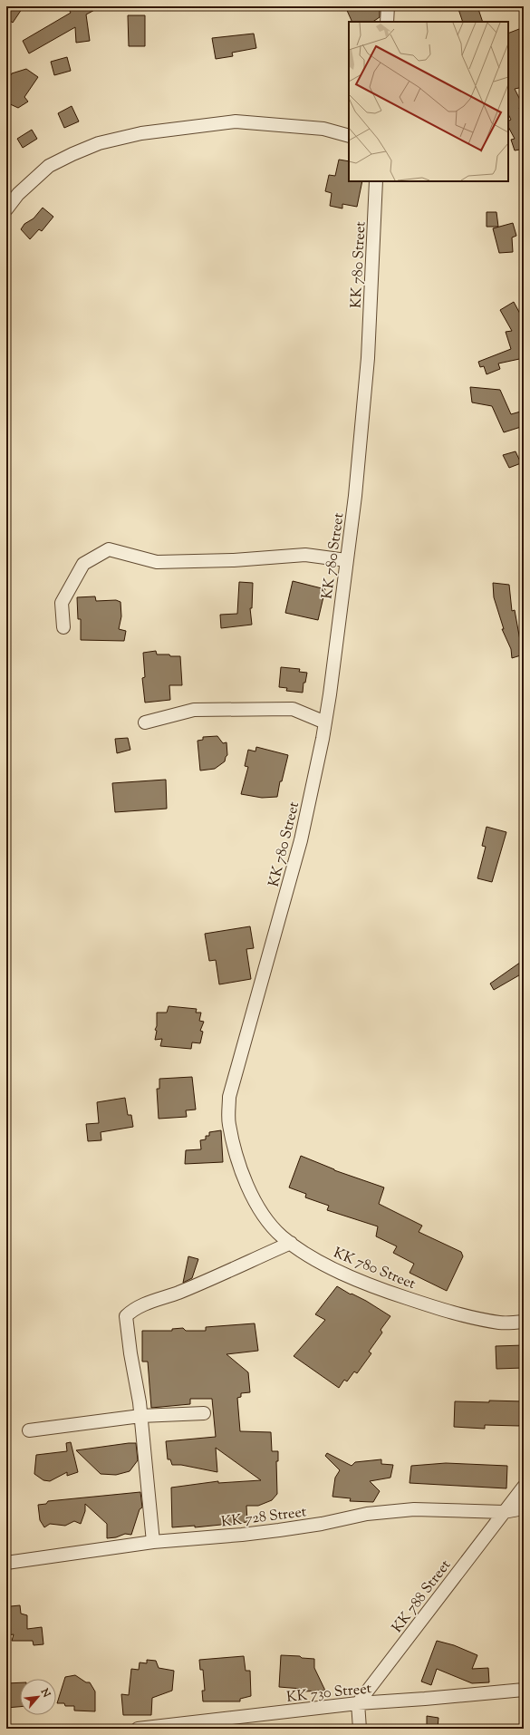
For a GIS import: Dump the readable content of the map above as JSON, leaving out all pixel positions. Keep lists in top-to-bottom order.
{
  "streets": {
    "street": [
      "KK 780 Street",
      "KK 728 Street",
      "KK 788 Street",
      "KK 730 Street"
    ]
  },
  "crossings": [
    ["KK 728 Street", "KK 788 Street"],
    ["KK 788 Street", "KK 730 Street"]
  ],
  "north": "top right"
}
